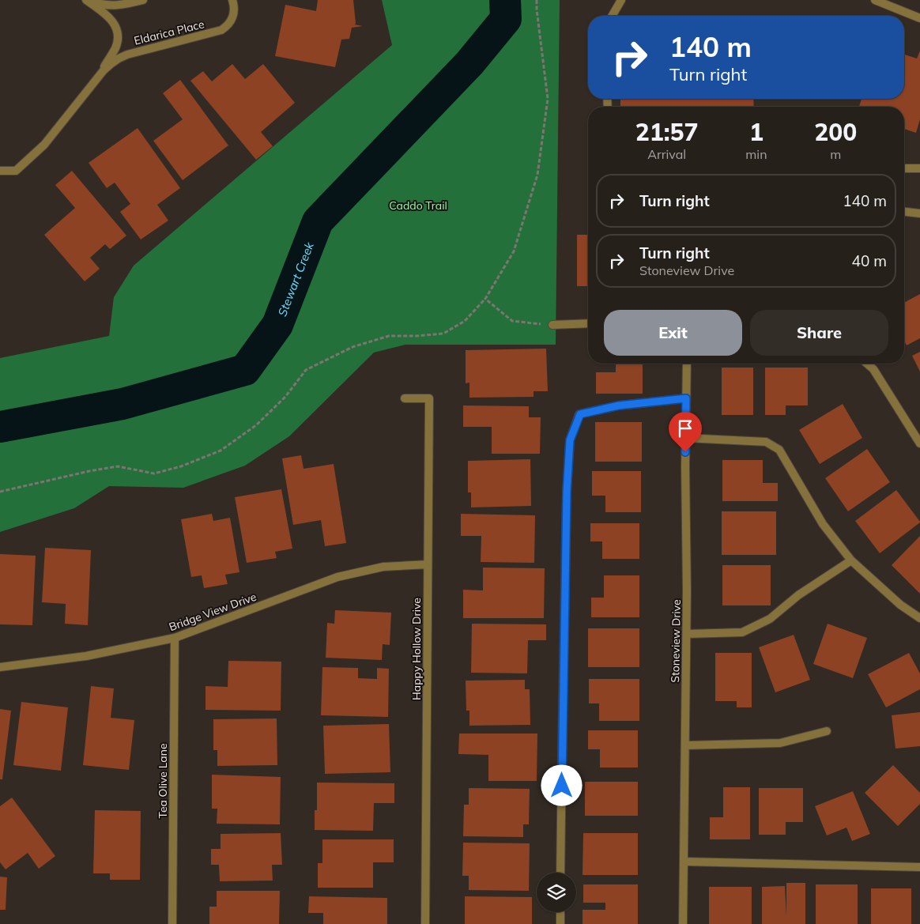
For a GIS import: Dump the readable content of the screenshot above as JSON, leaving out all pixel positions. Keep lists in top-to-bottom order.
{
  "streets": {
    "street": [
      "Eldarica Place",
      "Bridge View Drive",
      "Stoneview Drive",
      "Happy Hollow Drive",
      "Tea Olive Lane"
    ]
  },
  "crossings": [
    ["Bridge View Drive", "Happy Hollow Drive"],
    ["Bridge View Drive", "Tea Olive Lane"]
  ],
  "water": ["Stewart Creek"],
  "parks": ["Caddo Trail"],
  "page": {
    "turn": ["140 m", "Turn right"],
    "eta": [
      "21:57",
      "Arrival",
      "1",
      "min",
      "200",
      "m"
    ],
    "list": [
      {
        "name": "Turn right",
        "value": "140 m"
      },
      {
        "name": "Turn right",
        "note": "Stoneview Drive",
        "value": "40 m"
      }
    ],
    "buttons": ["Exit", "Share"]
  }
}
